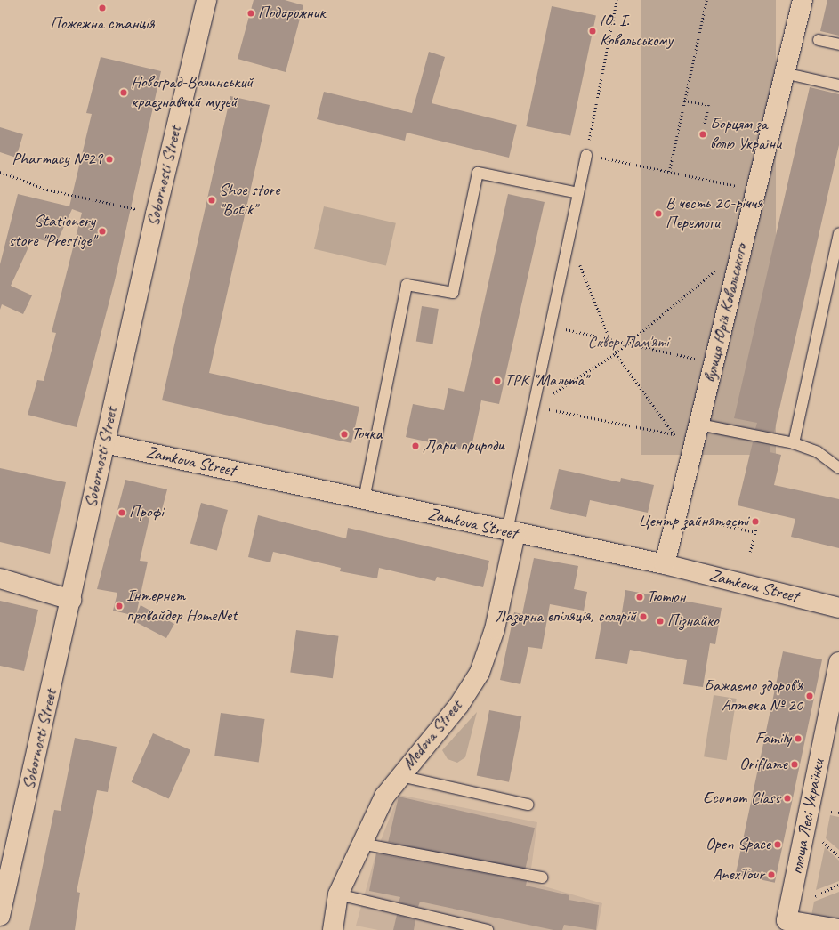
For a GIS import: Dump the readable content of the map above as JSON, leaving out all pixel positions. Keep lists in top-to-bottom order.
{
  "streets": {
    "street": [
      "Sobornosti Street",
      "вулиця Юрія Ковальського",
      "Zamkova Street",
      "Medova Street",
      "площа Лесі Українки"
    ]
  },
  "crossings": [
    ["Sobornosti Street", "Zamkova Street"],
    ["вулиця Юрія Ковальського", "Zamkova Street"],
    ["Zamkova Street", "Medova Street"]
  ],
  "parks": ["Сквер Пам'яті"],
  "places": [
    "Пожежна станція",
    "Подорожник",
    "Ю. І. Ковальському",
    "Новоград-Волинський краєзнавчий музей",
    "Борцям за волю України",
    "Pharmacy №29",
    "Shoe store \"Botik\"",
    "В честь 20-річчя Перемоги",
    "Stationery store \"Prestige\"",
    "ТРК \"Мальта\"",
    "Точка",
    "Дари природи",
    "Профі",
    "Центр зайнятості",
    "Тютюн",
    "Інтернет провайдер HomeNet",
    "Лазерна епіляція, солярій",
    "Пізнайко",
    "Бажаємо здоров'я Аптека № 20",
    "Family",
    "Oriflame",
    "Econom Class",
    "Open Space",
    "AnexTour"
  ]
}
